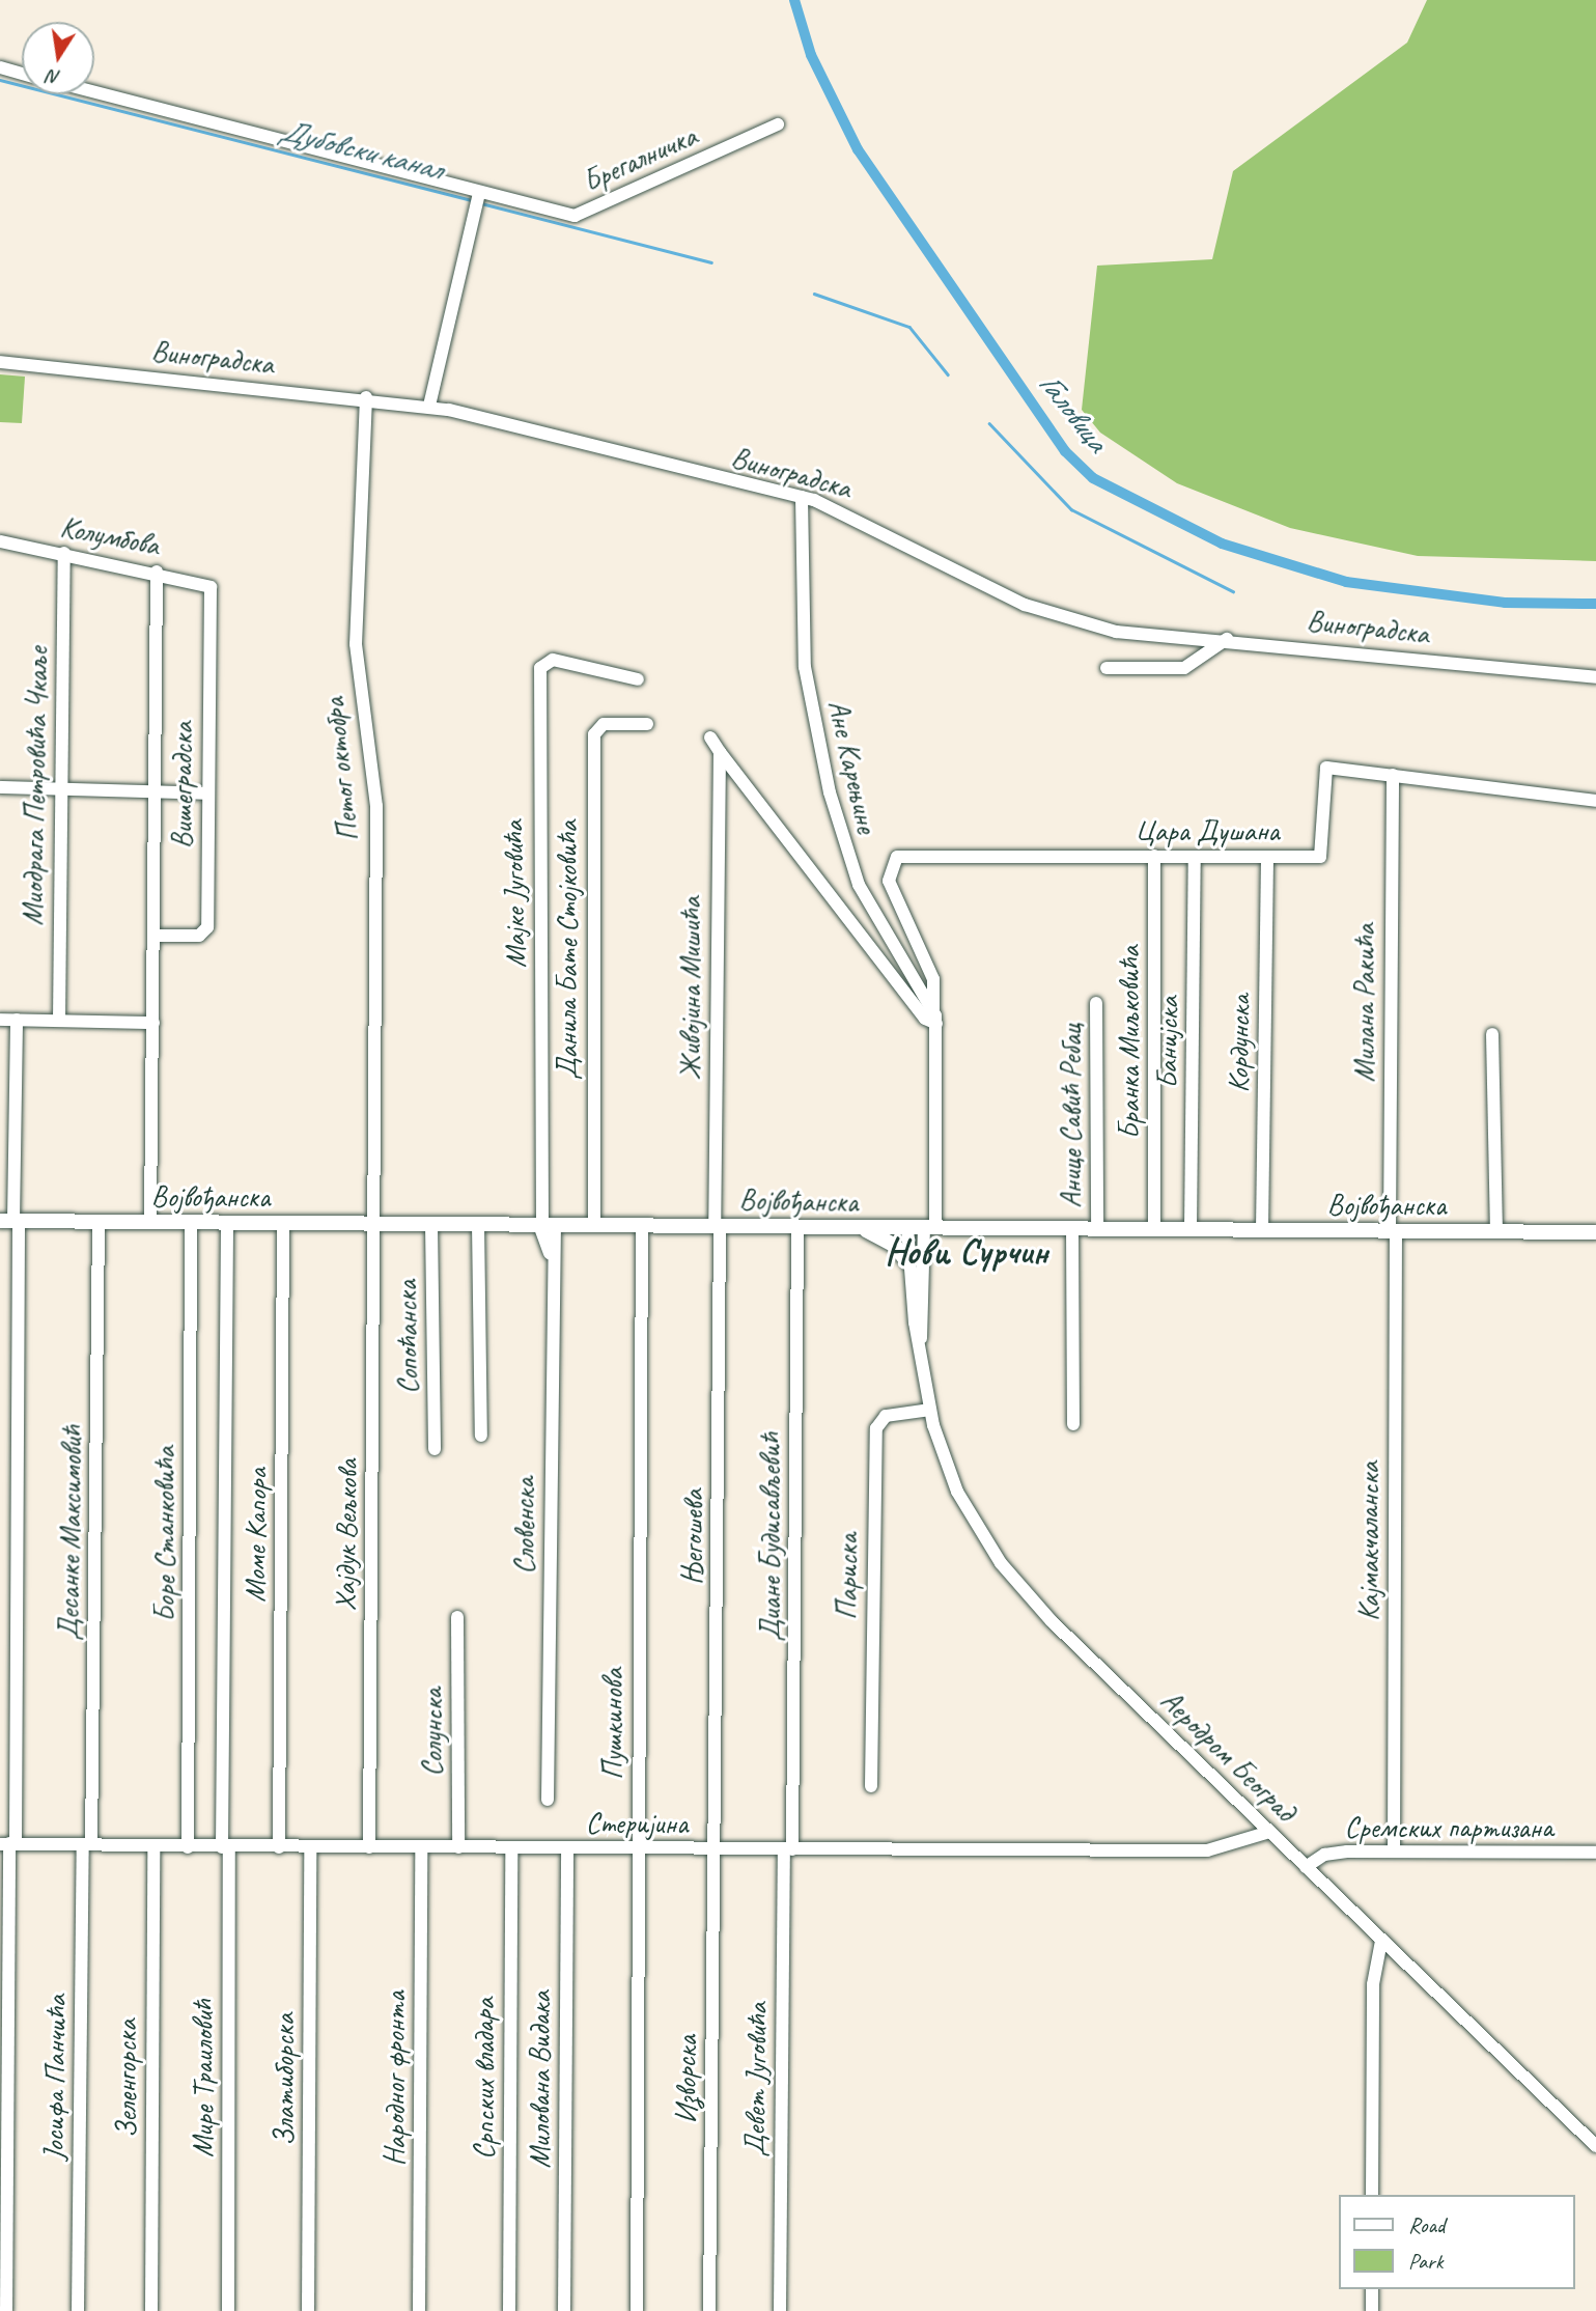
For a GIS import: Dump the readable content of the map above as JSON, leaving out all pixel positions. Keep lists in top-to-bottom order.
{
  "streets": {
    "main road": ["Војвођанска"],
    "street": [
      "Брегалничка",
      "Виноградска",
      "Колумбова",
      "Ане Карењине",
      "Петог октобра",
      "Вишеградска",
      "Миодрага Петровића Чкаље",
      "Цара Душана",
      "Мајке Југовића",
      "Данила Бате Стојковића",
      "Живојина Мишића",
      "Милана Ракића",
      "Бранка Миљковића",
      "Банијска",
      "Кордунска",
      "Анице Савић Ребац",
      "Сопоћанска",
      "Словенска",
      "Десанке Максимовић",
      "Боре Станковића",
      "Моме Капора",
      "Хајдук Вељкова",
      "Његошева",
      "Диане Будисављевић",
      "Кајмакчаланска",
      "Париска",
      "Пушкинова",
      "Солунска",
      "Аеродром Београд",
      "Стеријина",
      "Сремских партизана",
      "Јосифа Панчића",
      "Зеленгорска",
      "Мире Траиловић",
      "Народног фронта",
      "Српских владара",
      "Златиборска",
      "Милована Видака",
      "Изворска",
      "Девет Југовића"
    ]
  },
  "crossings": [
    ["Виноградска", "Ане Карењине"],
    ["Виноградска", "Петог октобра"],
    ["Колумбова", "Вишеградска"],
    ["Колумбова", "Миодрага Петровића Чкаље"],
    ["Ане Карењине", "Цара Душана"],
    ["Ане Карењине", "Војвођанска"],
    ["Ане Карењине", "Аеродром Београд"],
    ["Петог октобра", "Војвођанска"],
    ["Петог октобра", "Хајдук Вељкова"],
    ["Вишеградска", "Војвођанска"],
    ["Цара Душана", "Милана Ракића"],
    ["Цара Душана", "Бранка Миљковића"],
    ["Цара Душана", "Банијска"],
    ["Цара Душана", "Кордунска"],
    ["Мајке Југовића", "Војвођанска"],
    ["Мајке Југовића", "Словенска"],
    ["Данила Бате Стојковића", "Војвођанска"],
    ["Живојина Мишића", "Војвођанска"],
    ["Живојина Мишића", "Његошева"],
    ["Милана Ракића", "Војвођанска"],
    ["Милана Ракића", "Кајмакчаланска"],
    ["Бранка Миљковића", "Војвођанска"],
    ["Банијска", "Војвођанска"],
    ["Кордунска", "Војвођанска"],
    ["Анице Савић Ребац", "Војвођанска"],
    ["Војвођанска", "Сопоћанска"],
    ["Војвођанска", "Словенска"],
    ["Војвођанска", "Десанке Максимовић"],
    ["Војвођанска", "Боре Станковића"],
    ["Војвођанска", "Моме Капора"],
    ["Војвођанска", "Хајдук Вељкова"],
    ["Војвођанска", "Његошева"],
    ["Војвођанска", "Диане Будисављевић"],
    ["Војвођанска", "Кајмакчаланска"],
    ["Војвођанска", "Пушкинова"],
    ["Војвођанска", "Аеродром Београд"],
    ["Војвођанска", "Мире Траиловић"],
    ["Десанке Максимовић", "Стеријина"],
    ["Десанке Максимовић", "Јосифа Панчића"],
    ["Боре Станковића", "Стеријина"],
    ["Моме Капора", "Стеријина"],
    ["Хајдук Вељкова", "Стеријина"],
    ["Његошева", "Стеријина"],
    ["Његошева", "Изворска"],
    ["Диане Будисављевић", "Стеријина"],
    ["Диане Будисављевић", "Девет Југовића"],
    ["Кајмакчаланска", "Сремских партизана"],
    ["Париска", "Аеродром Београд"],
    ["Пушкинова", "Стеријина"],
    ["Солунска", "Стеријина"],
    ["Аеродром Београд", "Стеријина"],
    ["Аеродром Београд", "Сремских партизана"],
    ["Стеријина", "Јосифа Панчића"],
    ["Стеријина", "Зеленгорска"],
    ["Стеријина", "Мире Траиловић"],
    ["Стеријина", "Народног фронта"],
    ["Стеријина", "Српских владара"],
    ["Стеријина", "Златиборска"],
    ["Стеријина", "Милована Видака"],
    ["Стеријина", "Изворска"],
    ["Стеријина", "Девет Југовића"]
  ],
  "districts": ["Нови Сурчин"],
  "water": ["Дубовски канал", "Галовица"],
  "legend": ["Road", "Park"],
  "north": "bottom"
}
